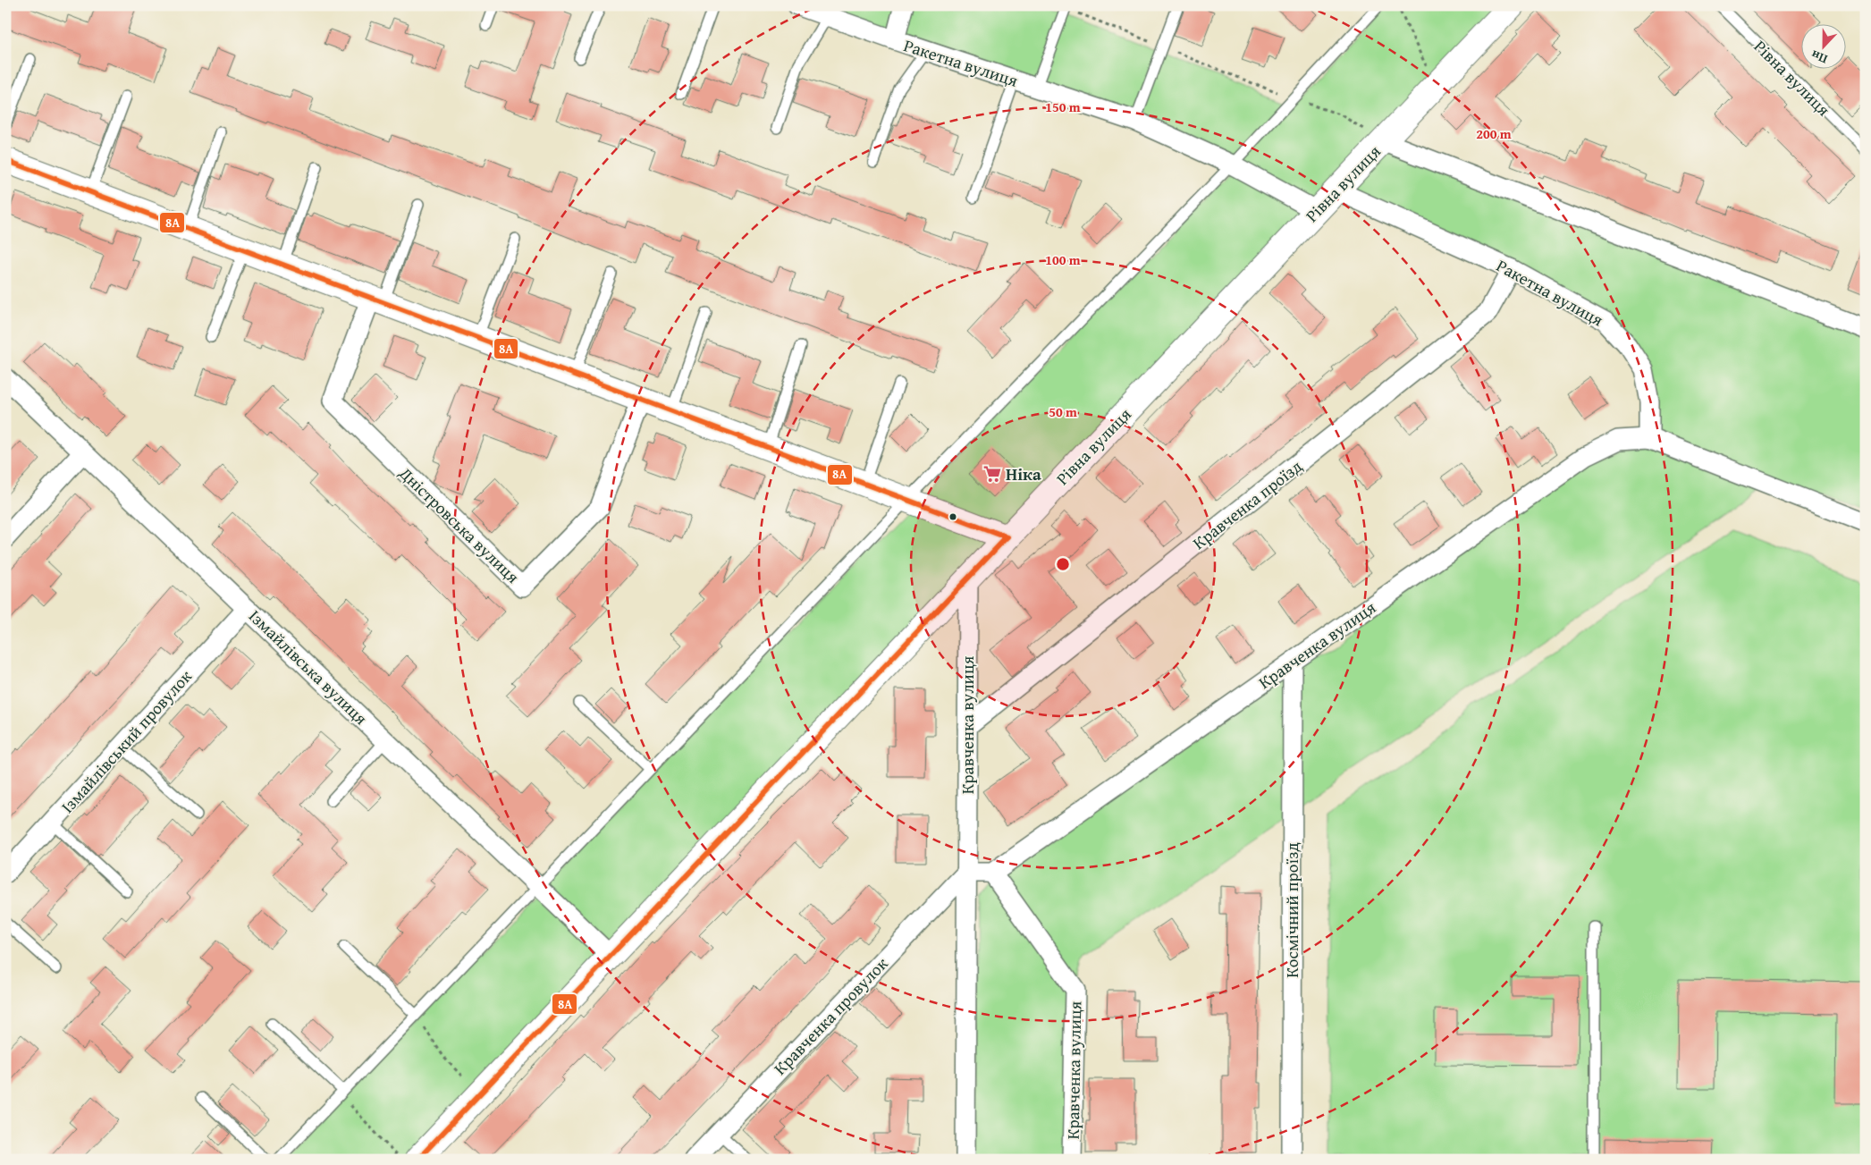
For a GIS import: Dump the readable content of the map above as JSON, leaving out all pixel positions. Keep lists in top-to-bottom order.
{
  "streets": {
    "street": [
      "Ракетна вулиця",
      "Рівна вулиця",
      "Кравченка проїзд",
      "Дністровська вулиця",
      "Кравченка вулиця",
      "Ізмайлівська вулиця",
      "Ізмайлівський провулок",
      "Космічний проїзд",
      "Кравченка провулок"
    ]
  },
  "crossings": [
    ["Ракетна вулиця", "Рівна вулиця"],
    ["Ракетна вулиця", "Кравченка проїзд"],
    ["Ракетна вулиця", "Кравченка вулиця"],
    ["Рівна вулиця", "Кравченка вулиця"],
    ["Рівна вулиця", "Ізмайлівська вулиця"],
    ["Кравченка проїзд", "Кравченка вулиця"],
    ["Кравченка вулиця", "Космічний проїзд"],
    ["Кравченка вулиця", "Кравченка провулок"],
    ["Ізмайлівська вулиця", "Ізмайлівський провулок"]
  ],
  "places": {
    "supermarket": ["Ніка"]
  },
  "lines": ["transit line 8А"],
  "north": "bottom",
  "rings": [
    "150 m",
    "200 m",
    "100 m",
    "50 m"
  ]
}
